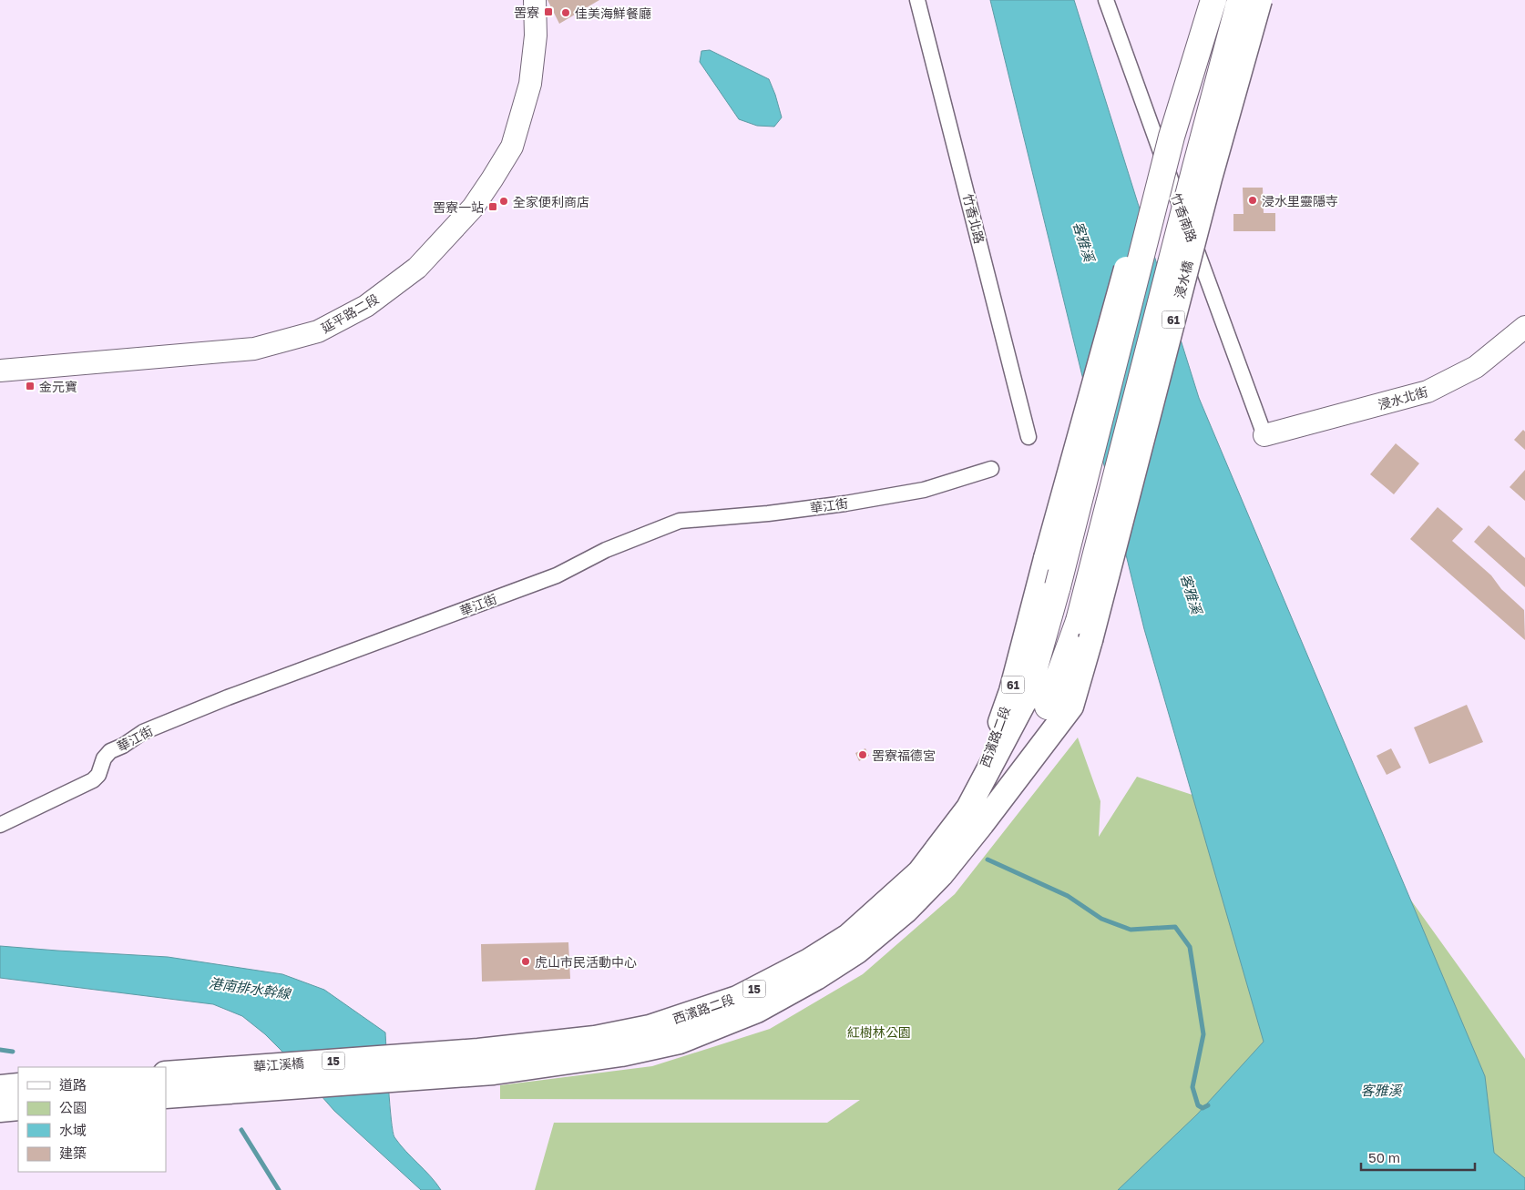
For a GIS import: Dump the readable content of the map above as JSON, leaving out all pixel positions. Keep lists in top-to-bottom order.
{
  "streets": {
    "highway": ["浸水橋", "61"],
    "main road": ["西濱路二段", "15", "華江溪橋"],
    "street": [
      "竹香南路",
      "竹香北路",
      "延平路二段",
      "浸水北街",
      "華江街"
    ]
  },
  "crossings": [
    ["竹香南路", "浸水北街"],
    ["浸水橋", "61"],
    ["浸水橋", "西濱路二段"],
    ["61", "西濱路二段"],
    ["西濱路二段", "華江溪橋"]
  ],
  "water": ["客雅溪", "港南排水幹線"],
  "parks": ["紅樹林公園"],
  "places": {
    "transit": ["罟寮", "罟寮一站", "金元寶"],
    "other": [
      "佳美海鮮餐廳",
      "浸水里靈隱寺",
      "全家便利商店",
      "罟寮福德宮",
      "虎山市民活動中心"
    ]
  },
  "legend": [
    "道路",
    "公園",
    "水域",
    "建築"
  ],
  "scale_bar": "50 m"
}
